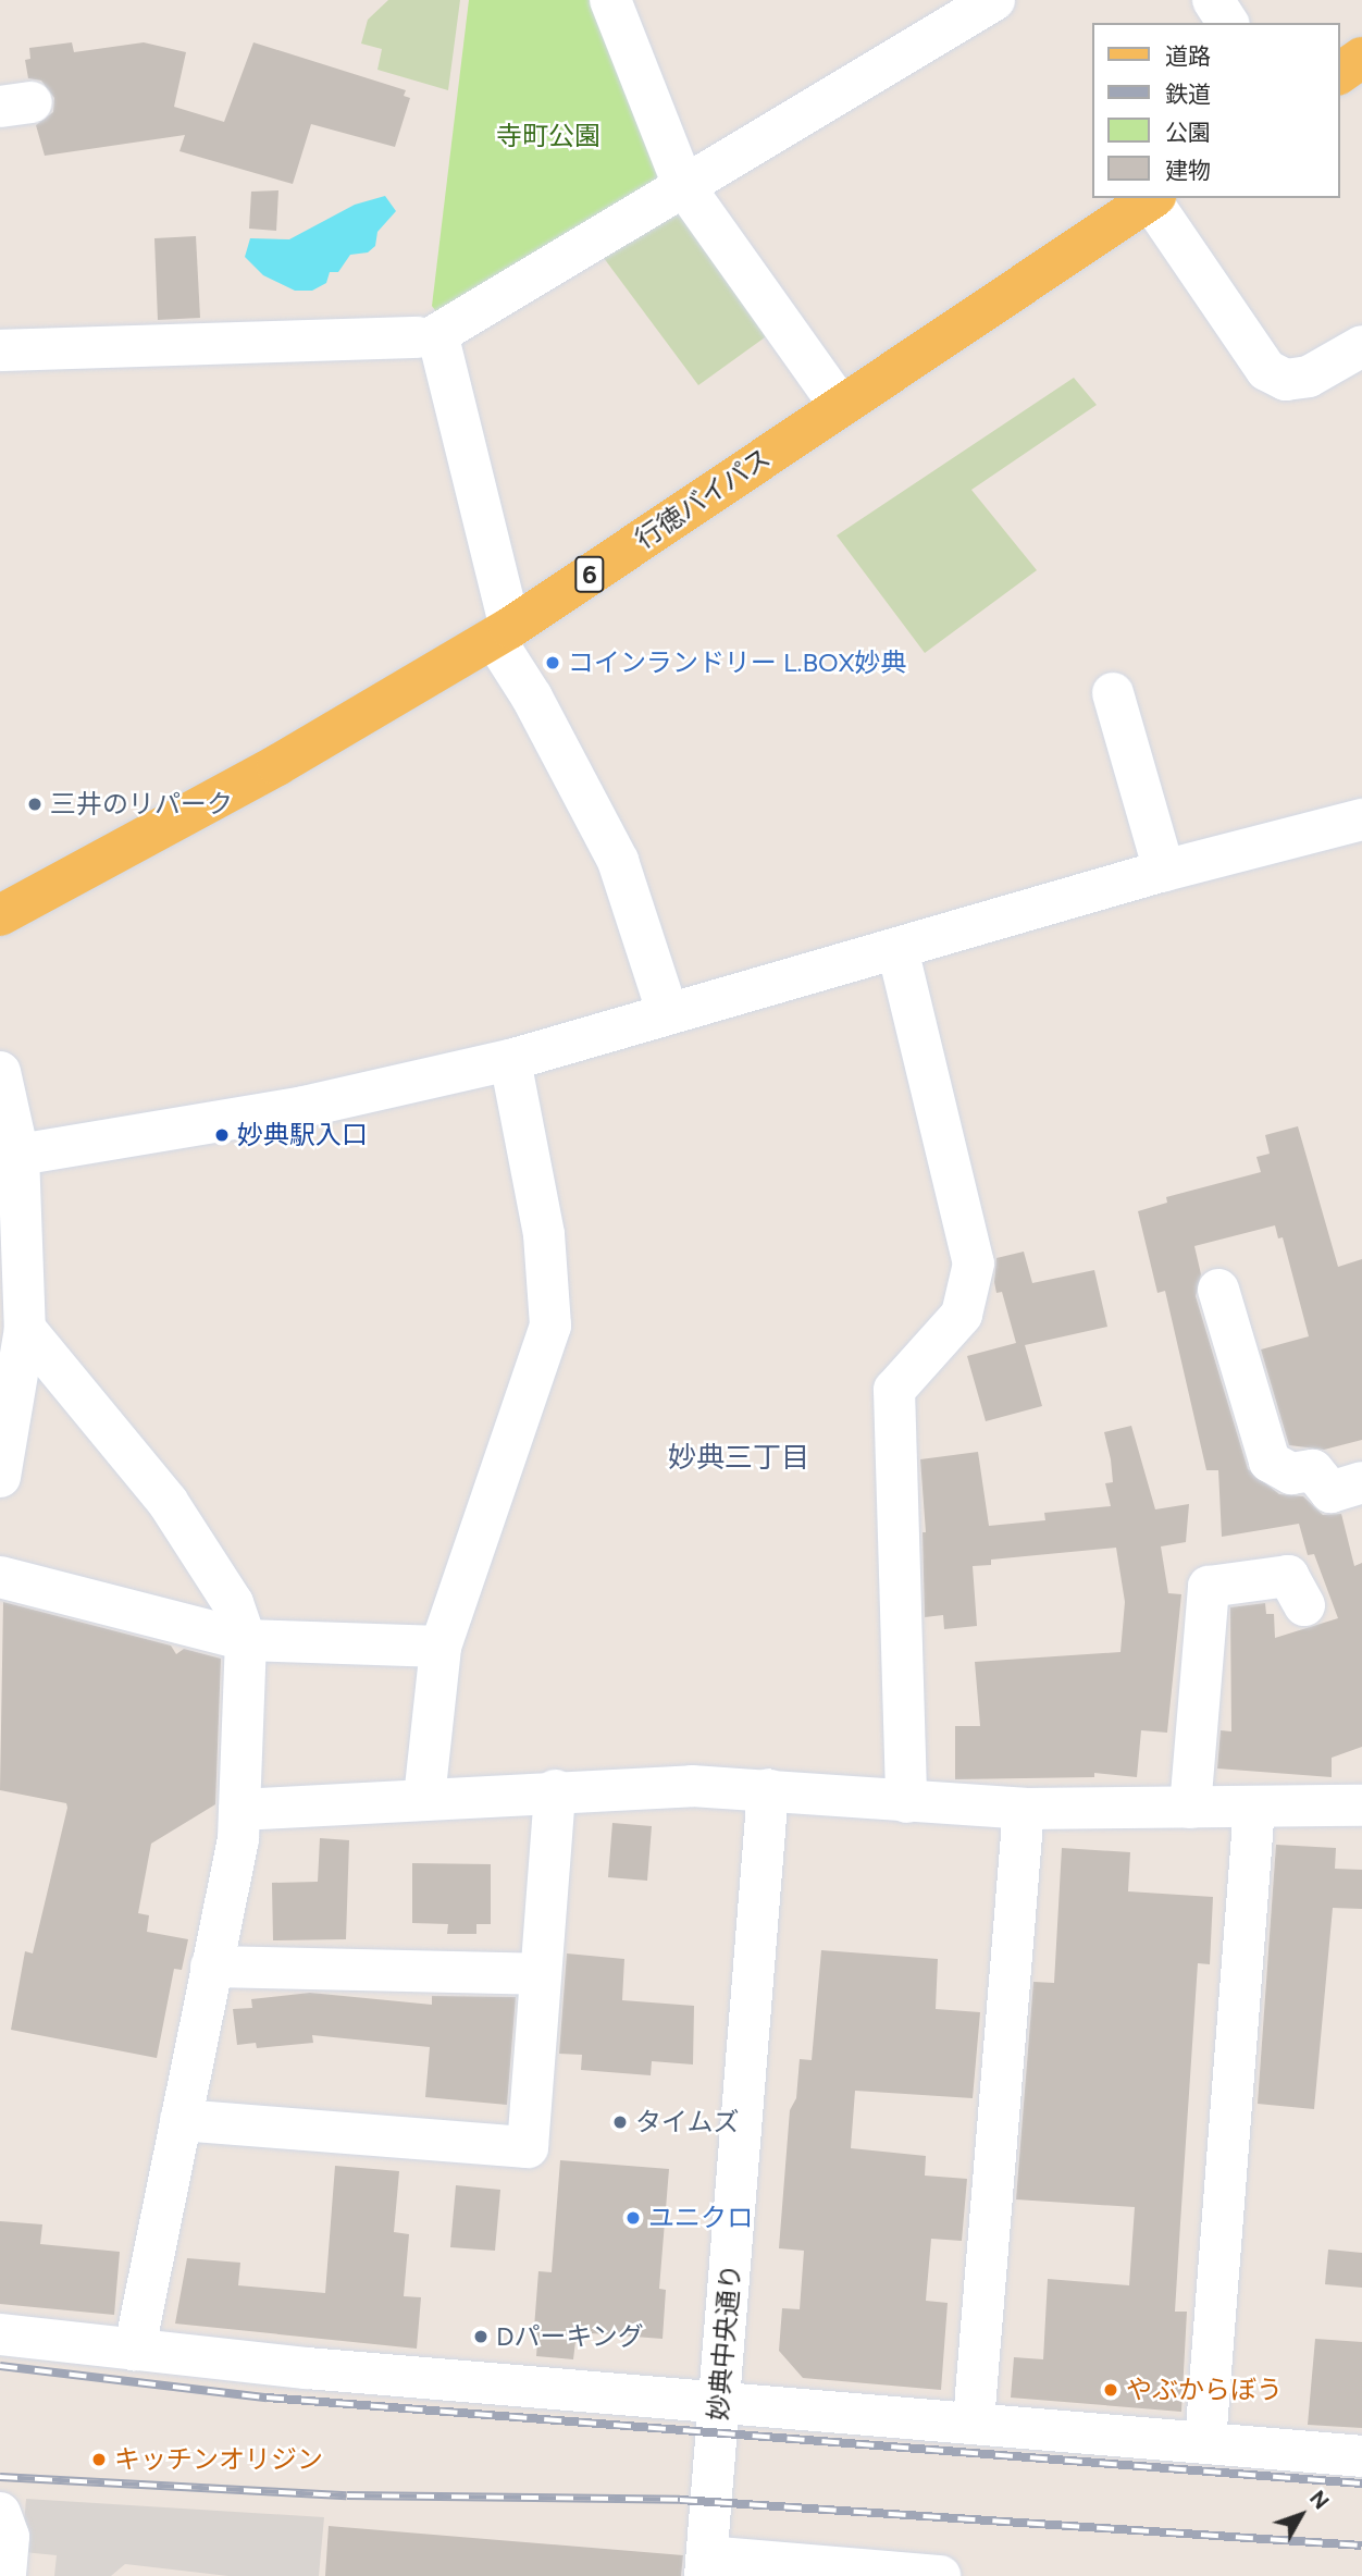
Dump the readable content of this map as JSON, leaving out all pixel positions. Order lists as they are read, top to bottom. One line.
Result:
{"streets":{"main road":["行徳バイパス","6"],"street":["妙典中央通り"]},"districts":["妙典三丁目"],"parks":["寺町公園"],"places":["コインランドリー L.BOX妙典","三井のリパーク","妙典駅入口","タイムズ","ユニクロ","Dパーキング","やぶからぼう","キッチンオリジン"],"legend":["道路","鉄道","公園","建物"],"north":"top right"}
